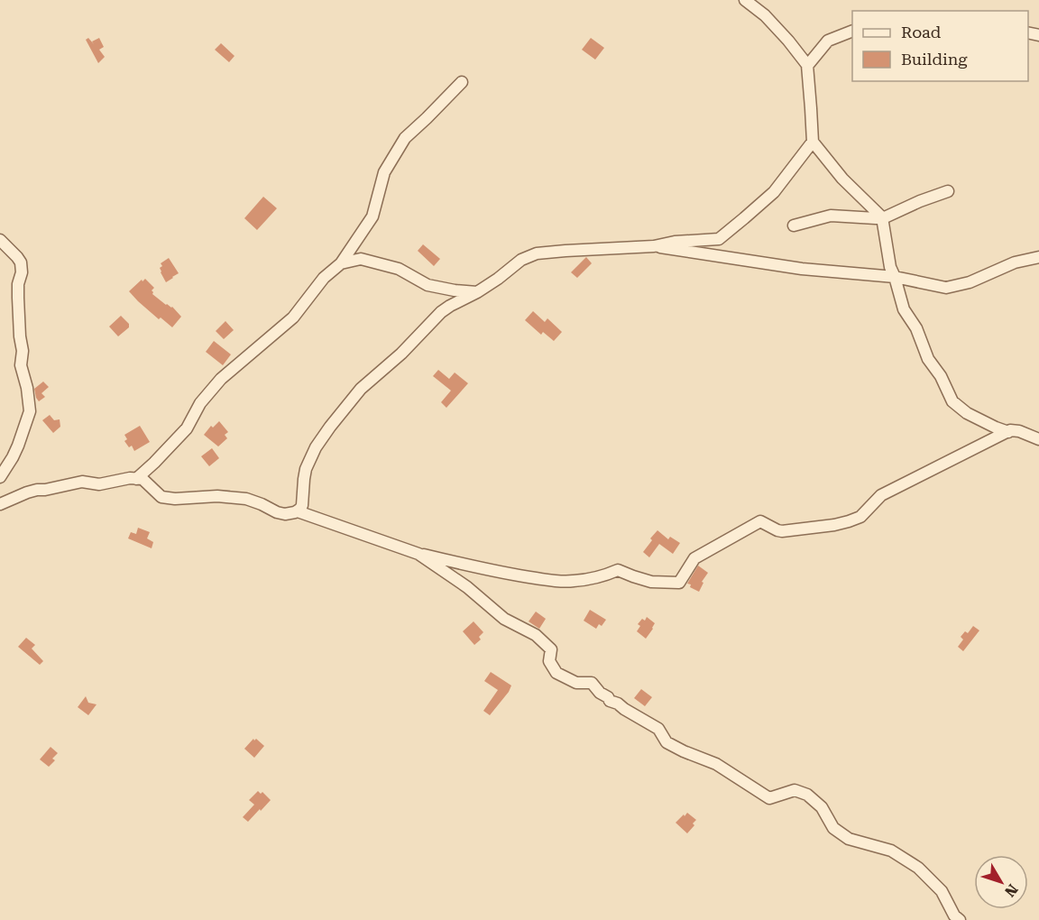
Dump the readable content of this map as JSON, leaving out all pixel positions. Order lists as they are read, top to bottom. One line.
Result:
{"legend":["Road","Building"],"north":"bottom right"}
